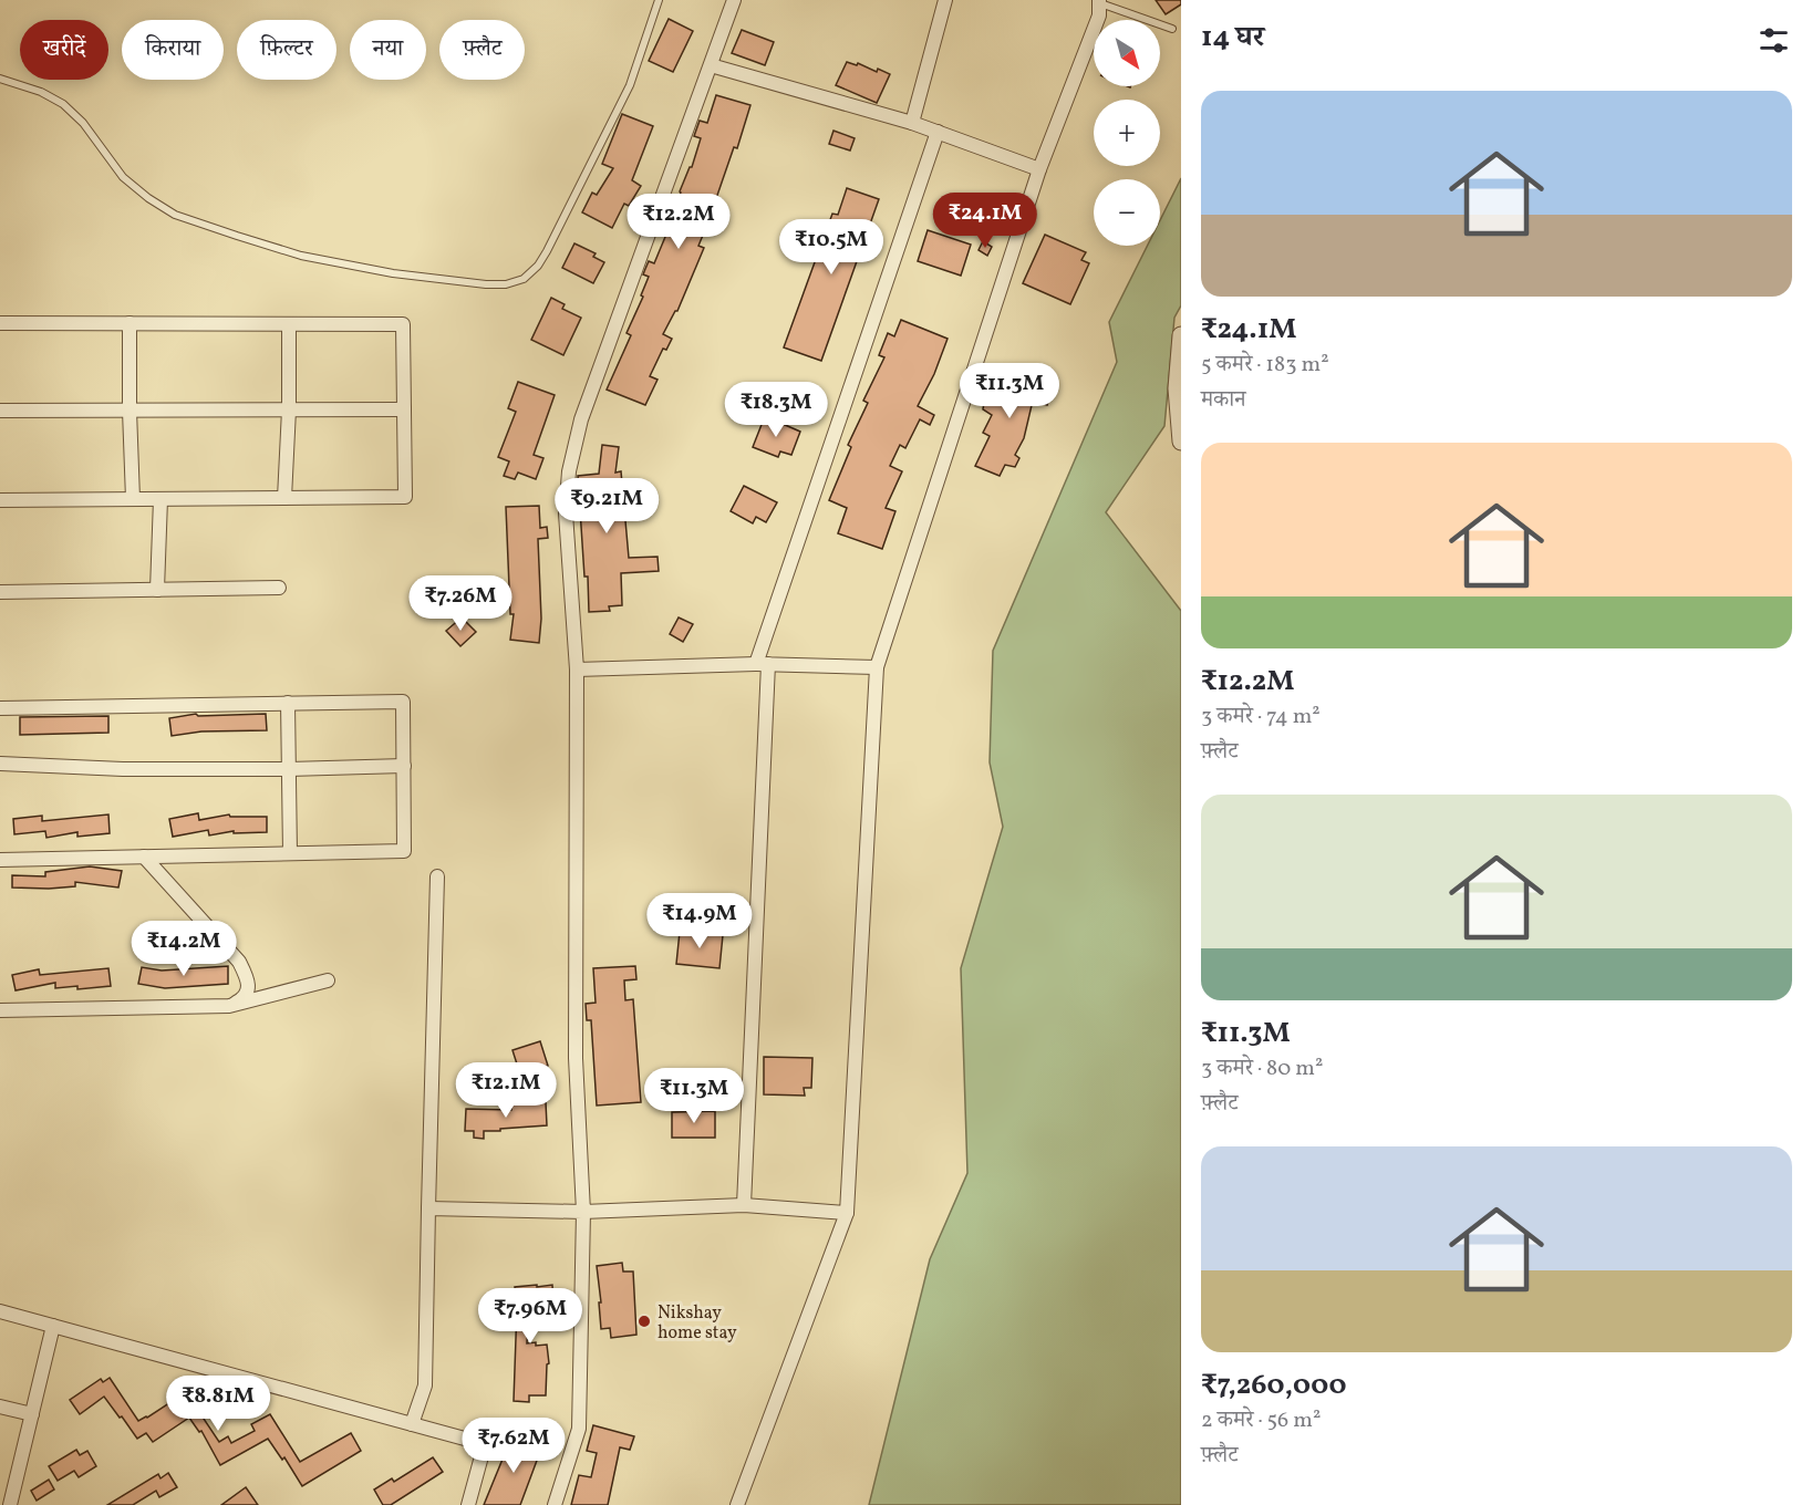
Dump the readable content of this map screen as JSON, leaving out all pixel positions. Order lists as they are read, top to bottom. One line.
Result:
{"places":["Nikshay home stay"],"north":"bottom right","page":{"heading":"14 घर","map_buttons":["+","−"],"chip":["खरीदें","किराया","फ़िल्टर","नया","फ़्लैट"],"list":[{"name":"₹24.1M","note":"5 कमरे · 183 m² · मकान"},{"name":"₹12.2M","note":"3 कमरे · 74 m² · फ़्लैट"},{"name":"₹11.3M","note":"3 कमरे · 80 m² · फ़्लैट"},{"name":"₹7,260,000","note":"2 कमरे · 56 m² · फ़्लैट"}],"price":["₹24.1M","₹12.2M","₹10.5M","₹11.3M","₹18.3M","₹9.21M","₹7.26M","₹14.9M","₹14.2M","₹12.1M","₹11.3M","₹7.96M","₹8.81M","₹7.62M"]}}
